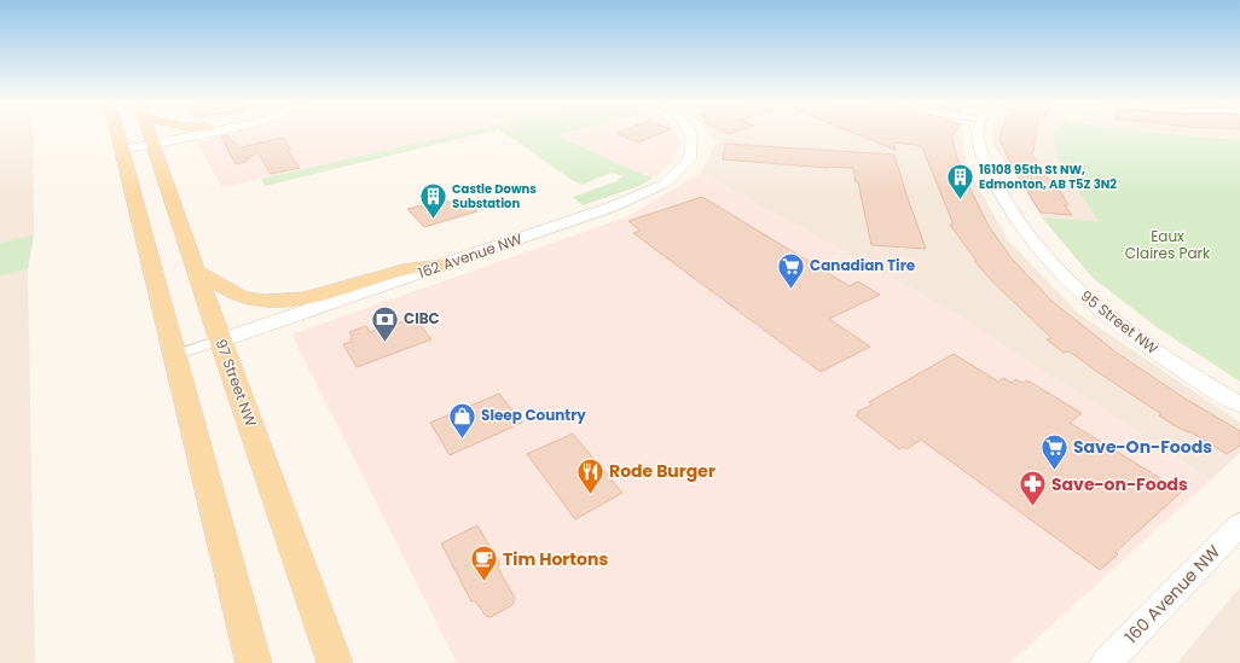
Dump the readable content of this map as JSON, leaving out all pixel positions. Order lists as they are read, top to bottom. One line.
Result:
{"streets":{"main road":["97 Street NW"],"street":["162 Avenue NW","95 Street NW","160 Avenue NW"]},"crossings":[["162 Avenue NW","97 Street NW"]],"parks":["Eaux Claires Park"],"places":{"building":["16108 95th St NW, Edmonton, AB T5Z 3N2","Castle Downs Substation"],"supermarket":["Canadian Tire","Save-On-Foods"],"bank":["CIBC"],"shop":["Sleep Country"],"restaurant":["Rode Burger"],"pharmacy":["Save-on-Foods"],"cafe":["Tim Hortons"]}}
